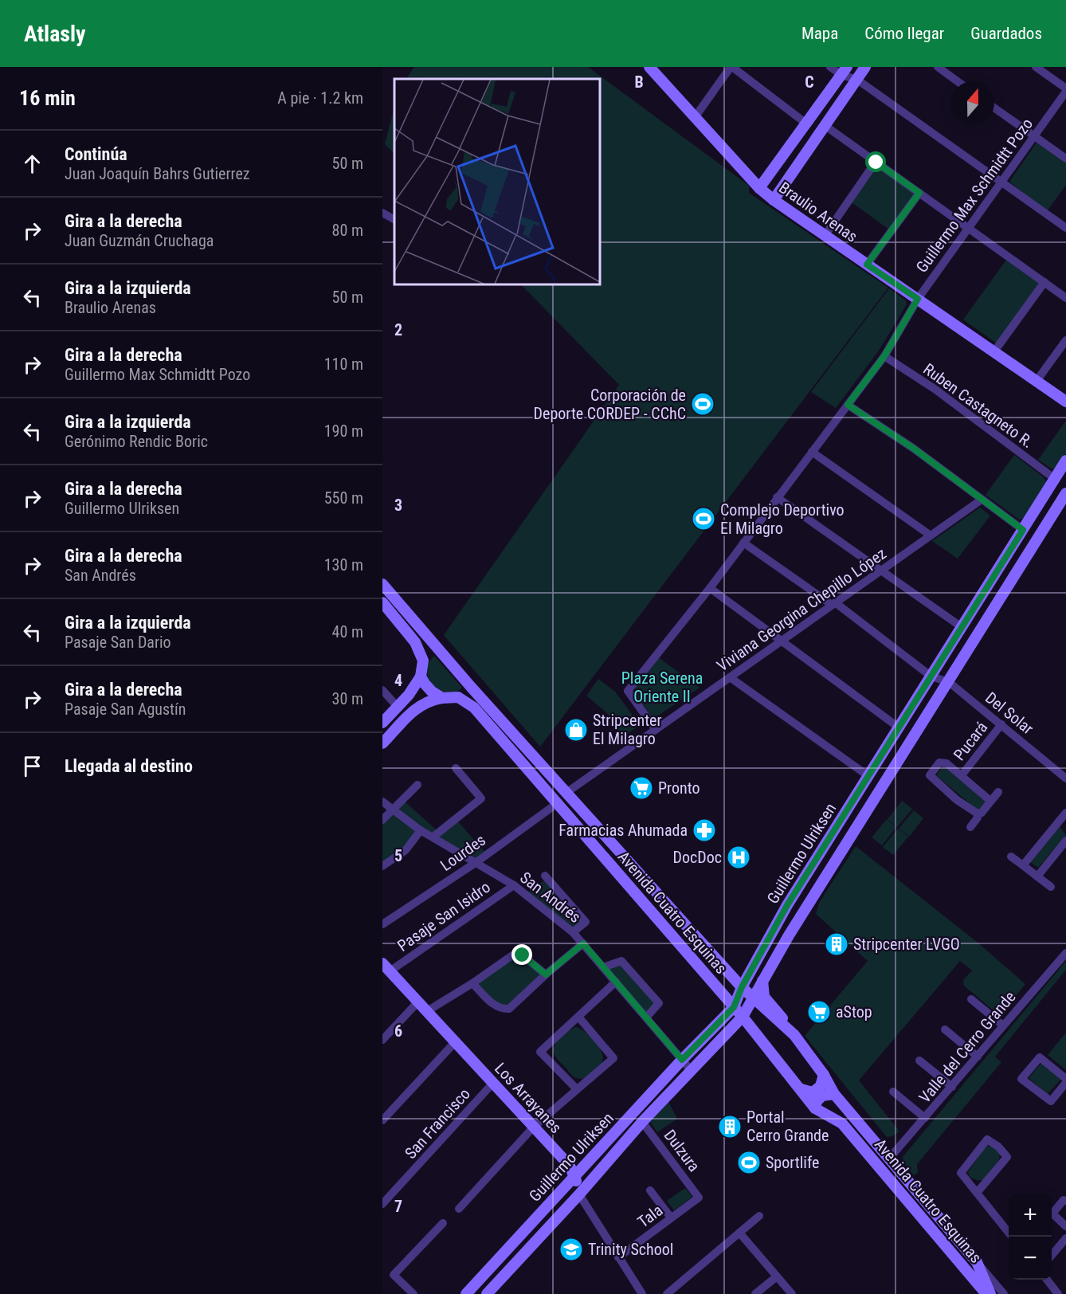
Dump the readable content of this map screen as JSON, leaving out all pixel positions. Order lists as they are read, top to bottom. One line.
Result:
{"streets":{"main road":["Braulio Arenas","Guillermo Ulriksen","Avenida Cuatro Esquinas","Los Arrayanes"],"street":["Guillermo Max Schmidtt Pozo","Ruben Castagneto R.","Viviana Georgina Chepillo López","Del Solar","Pucará","Lourdes","San Andrés","Pasaje San Isidro","Valle del Cerro Grande","San Francisco","Dulzura","Tala"]},"crossings":[["Guillermo Max Schmidtt Pozo","Braulio Arenas"],["Guillermo Max Schmidtt Pozo","Ruben Castagneto R."],["Guillermo Max Schmidtt Pozo","Viviana Georgina Chepillo López"],["Guillermo Max Schmidtt Pozo","Del Solar"],["Ruben Castagneto R.","Guillermo Ulriksen"],["Viviana Georgina Chepillo López","Del Solar"],["Viviana Georgina Chepillo López","Avenida Cuatro Esquinas"],["Del Solar","Pucará"],["Del Solar","Guillermo Ulriksen"],["Lourdes","San Andrés"],["Lourdes","Avenida Cuatro Esquinas"],["Guillermo Ulriksen","San Andrés"],["Guillermo Ulriksen","Avenida Cuatro Esquinas"],["Guillermo Ulriksen","Los Arrayanes"],["Guillermo Ulriksen","Dulzura"],["San Andrés","Pasaje San Isidro"],["Avenida Cuatro Esquinas","Valle del Cerro Grande"],["Pasaje San Isidro","Los Arrayanes"],["Los Arrayanes","San Francisco"],["Los Arrayanes","Tala"],["Dulzura","Tala"]],"parks":["Plaza Serena Oriente II"],"places":{"sports":["Corporación de Deporte CORDEP - CChC","Complejo Deportivo El Milagro","Sportlife"],"shop":["Stripcenter El Milagro"],"supermarket":["Pronto","aStop"],"pharmacy":["Farmacias Ahumada"],"hospital":["DocDoc"],"building":["Stripcenter LVGO","Portal Cerro Grande"],"school or university":["Trinity School"]},"north":"top","page":{"header":"Atlasly","nav":["Mapa","Cómo llegar","Guardados"],"heading":["16 min","A pie · 1.2 km"],"list":[["Continúa","Juan Joaquín Bahrs Gutierrez","50 m"],["Gira a la derecha","Juan Guzmán Cruchaga","80 m"],["Gira a la izquierda","Braulio Arenas","50 m"],["Gira a la derecha","Guillermo Max Schmidtt Pozo","110 m"],["Gira a la izquierda","Gerónimo Rendic Boric","190 m"],["Gira a la derecha","Guillermo Ulriksen","550 m"],["Gira a la derecha","San Andrés","130 m"],["Gira a la izquierda","Pasaje San Dario","40 m"],["Gira a la derecha","Pasaje San Agustín","30 m"],"Llegada al destino"],"map_buttons":["+","−"]},"grid":{"columns":["B","C"],"rows":["2","3","4","5","6","7"]}}
